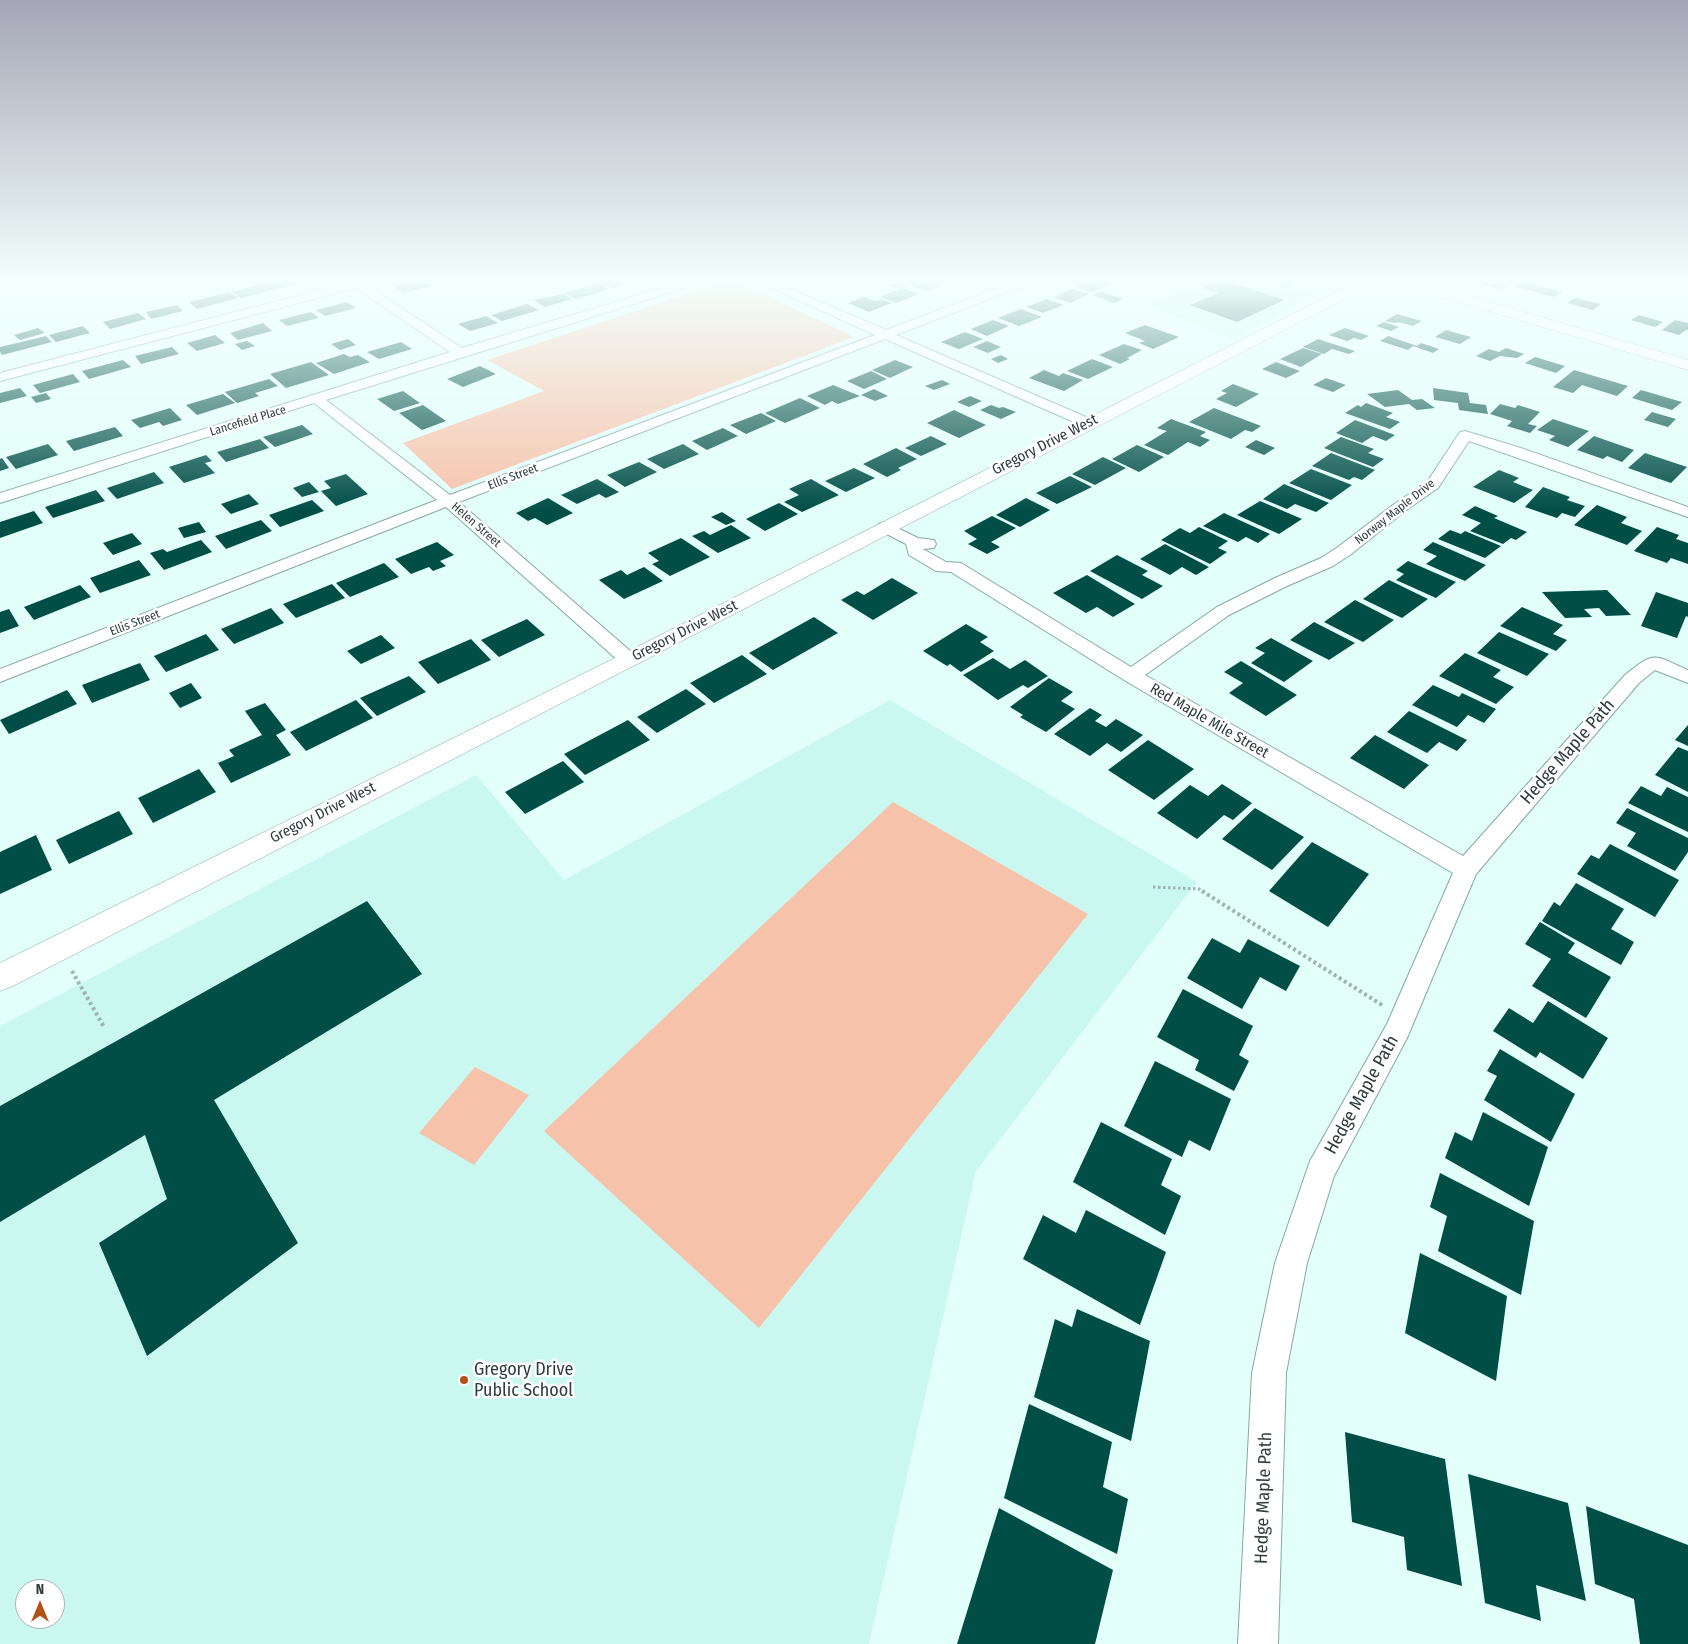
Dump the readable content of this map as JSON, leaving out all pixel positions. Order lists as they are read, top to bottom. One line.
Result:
{"streets":{"street":["Lancefield Place","Gregory Drive West","Ellis Street","Norway Maple Drive","Helen Street","Red Maple Mile Street","Hedge Maple Path"]},"crossings":[["Lancefield Place","Helen Street"],["Gregory Drive West","Helen Street"],["Gregory Drive West","Red Maple Mile Street"],["Ellis Street","Helen Street"],["Norway Maple Drive","Red Maple Mile Street"],["Red Maple Mile Street","Hedge Maple Path"]],"places":["Gregory Drive Public School"],"north":"top"}
